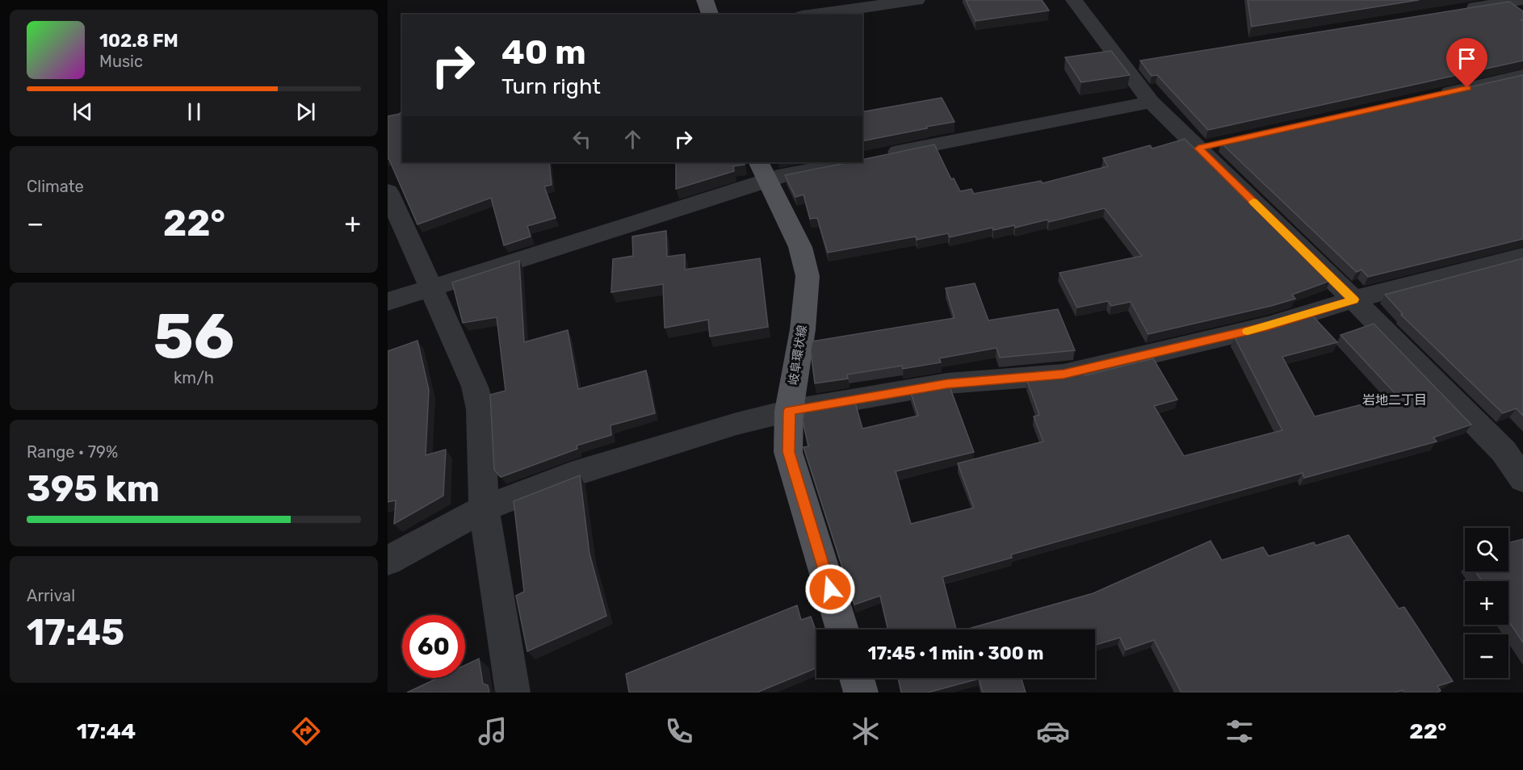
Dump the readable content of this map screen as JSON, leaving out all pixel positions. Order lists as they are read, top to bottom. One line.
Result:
{"streets":{"main road":["岐阜環状線"]},"districts":["岩地二丁目"],"page":{"turn":["40 m","Turn right"],"song":["102.8 FM","Music"],"tile":["Climate",["56","km/h"],["Range · 79%","395 km"],["Arrival","17:45"]],"heat":["−","22°","+"],"map_buttons":["+","−"],"limit":"60","trip":"17:45 · 1 min · 300 m","tabs":["17:44","22°"]}}
